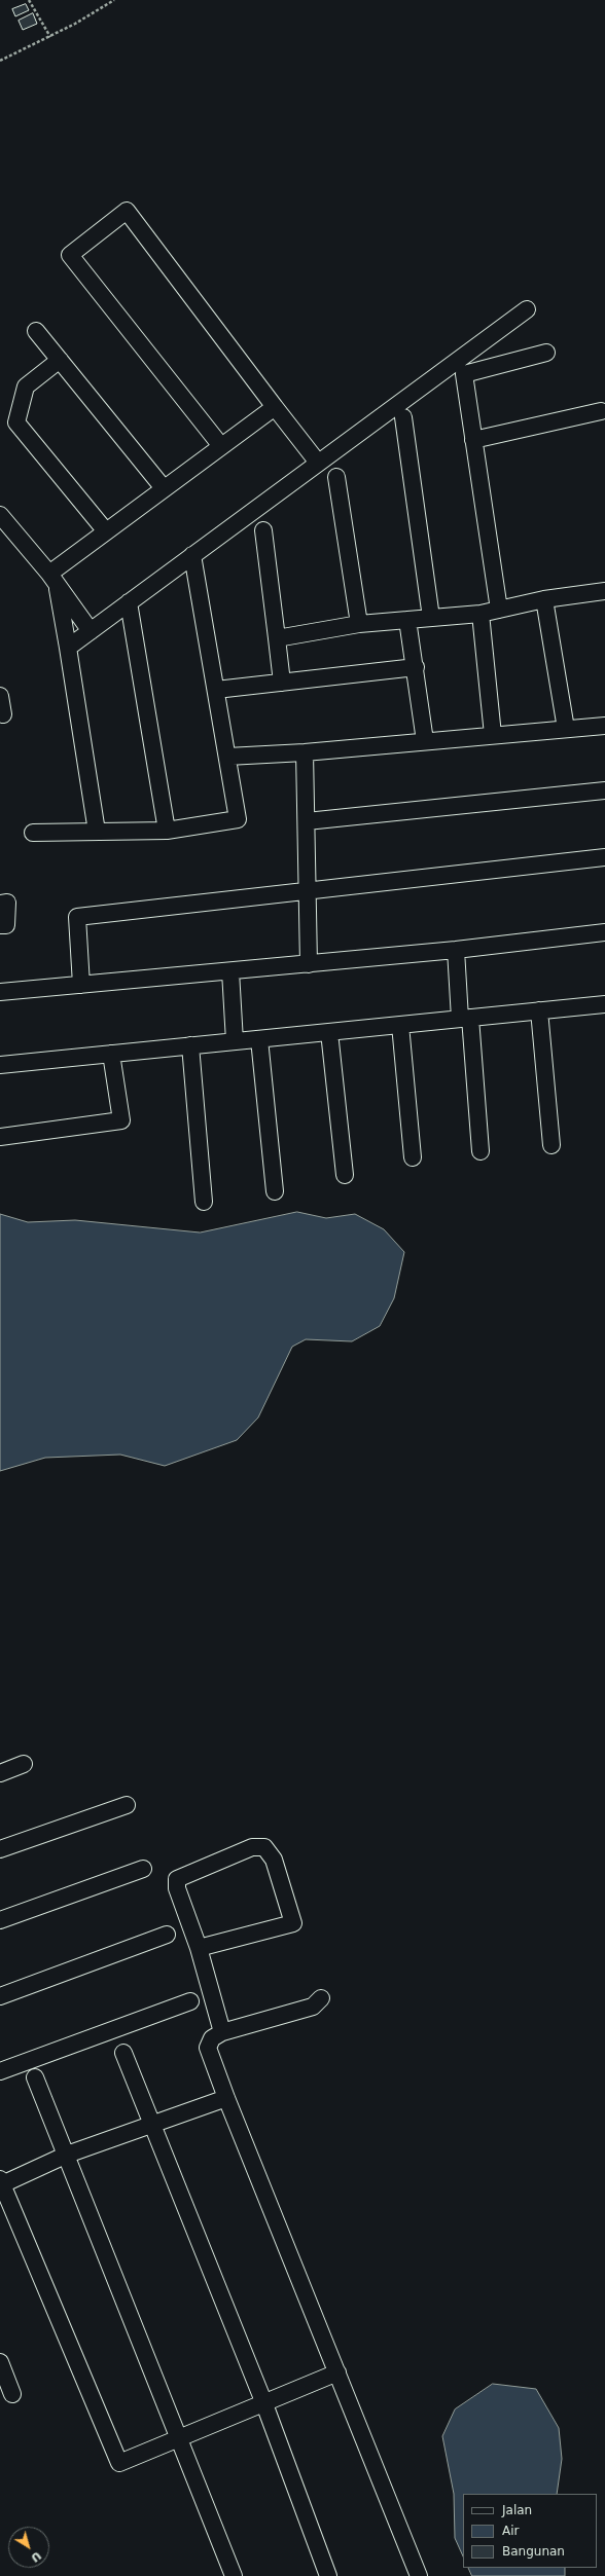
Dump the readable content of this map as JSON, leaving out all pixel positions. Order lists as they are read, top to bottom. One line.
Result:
{"legend":["Jalan","Air","Bangunan"],"north":"bottom right"}
